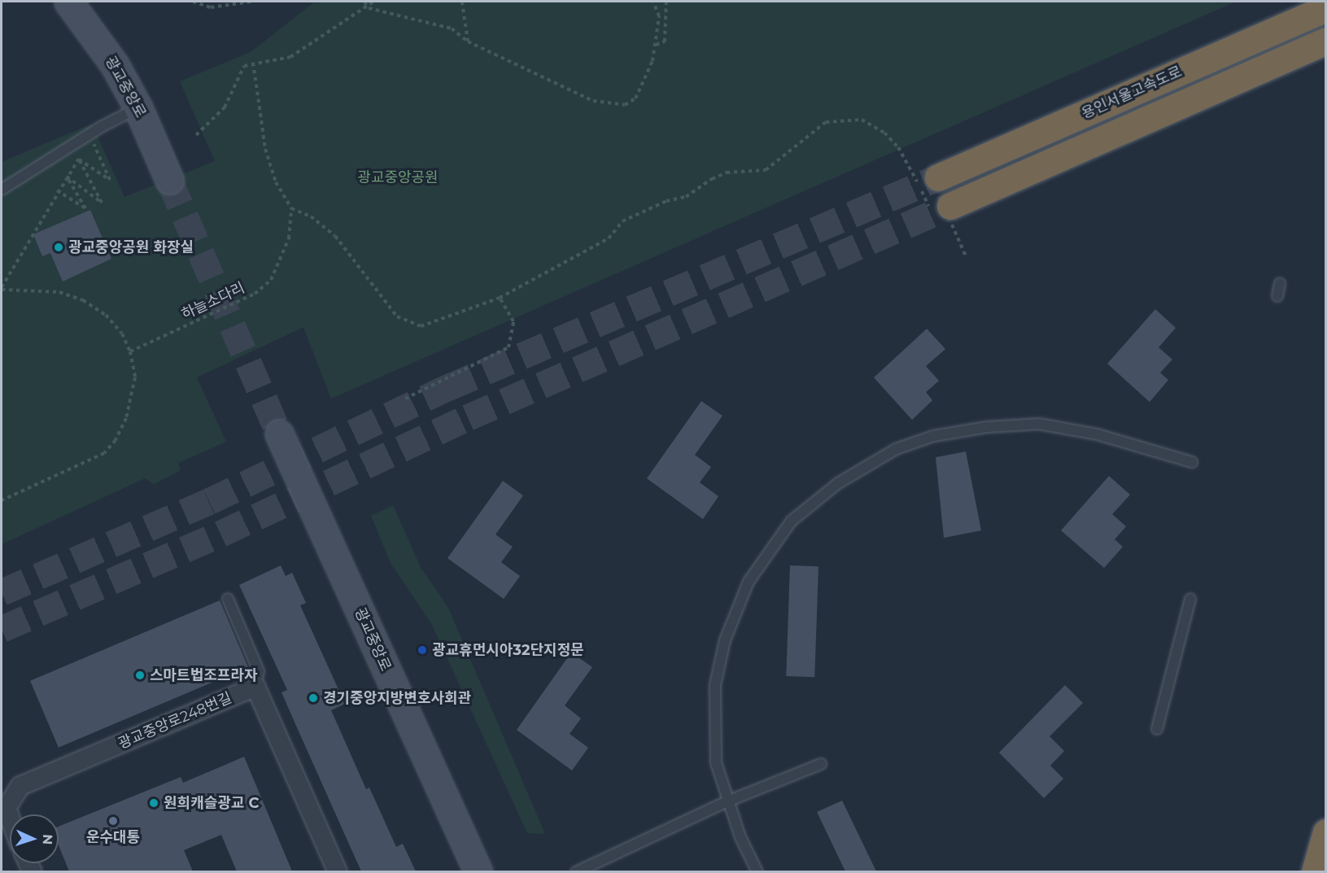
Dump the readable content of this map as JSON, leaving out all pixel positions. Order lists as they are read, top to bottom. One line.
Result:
{"streets":{"highway":["용인서울고속도로"],"main road":["광교중앙로"],"street":["광교중앙로248번길"],"path":["하늘소다리"]},"parks":["광교중앙공원"],"places":["광교중앙공원 화장실","광교휴먼시아32단지정문","스마트법조프라자","경기중앙지방변호사회관","원희캐슬광교 C","운수대통"],"north":"right"}
